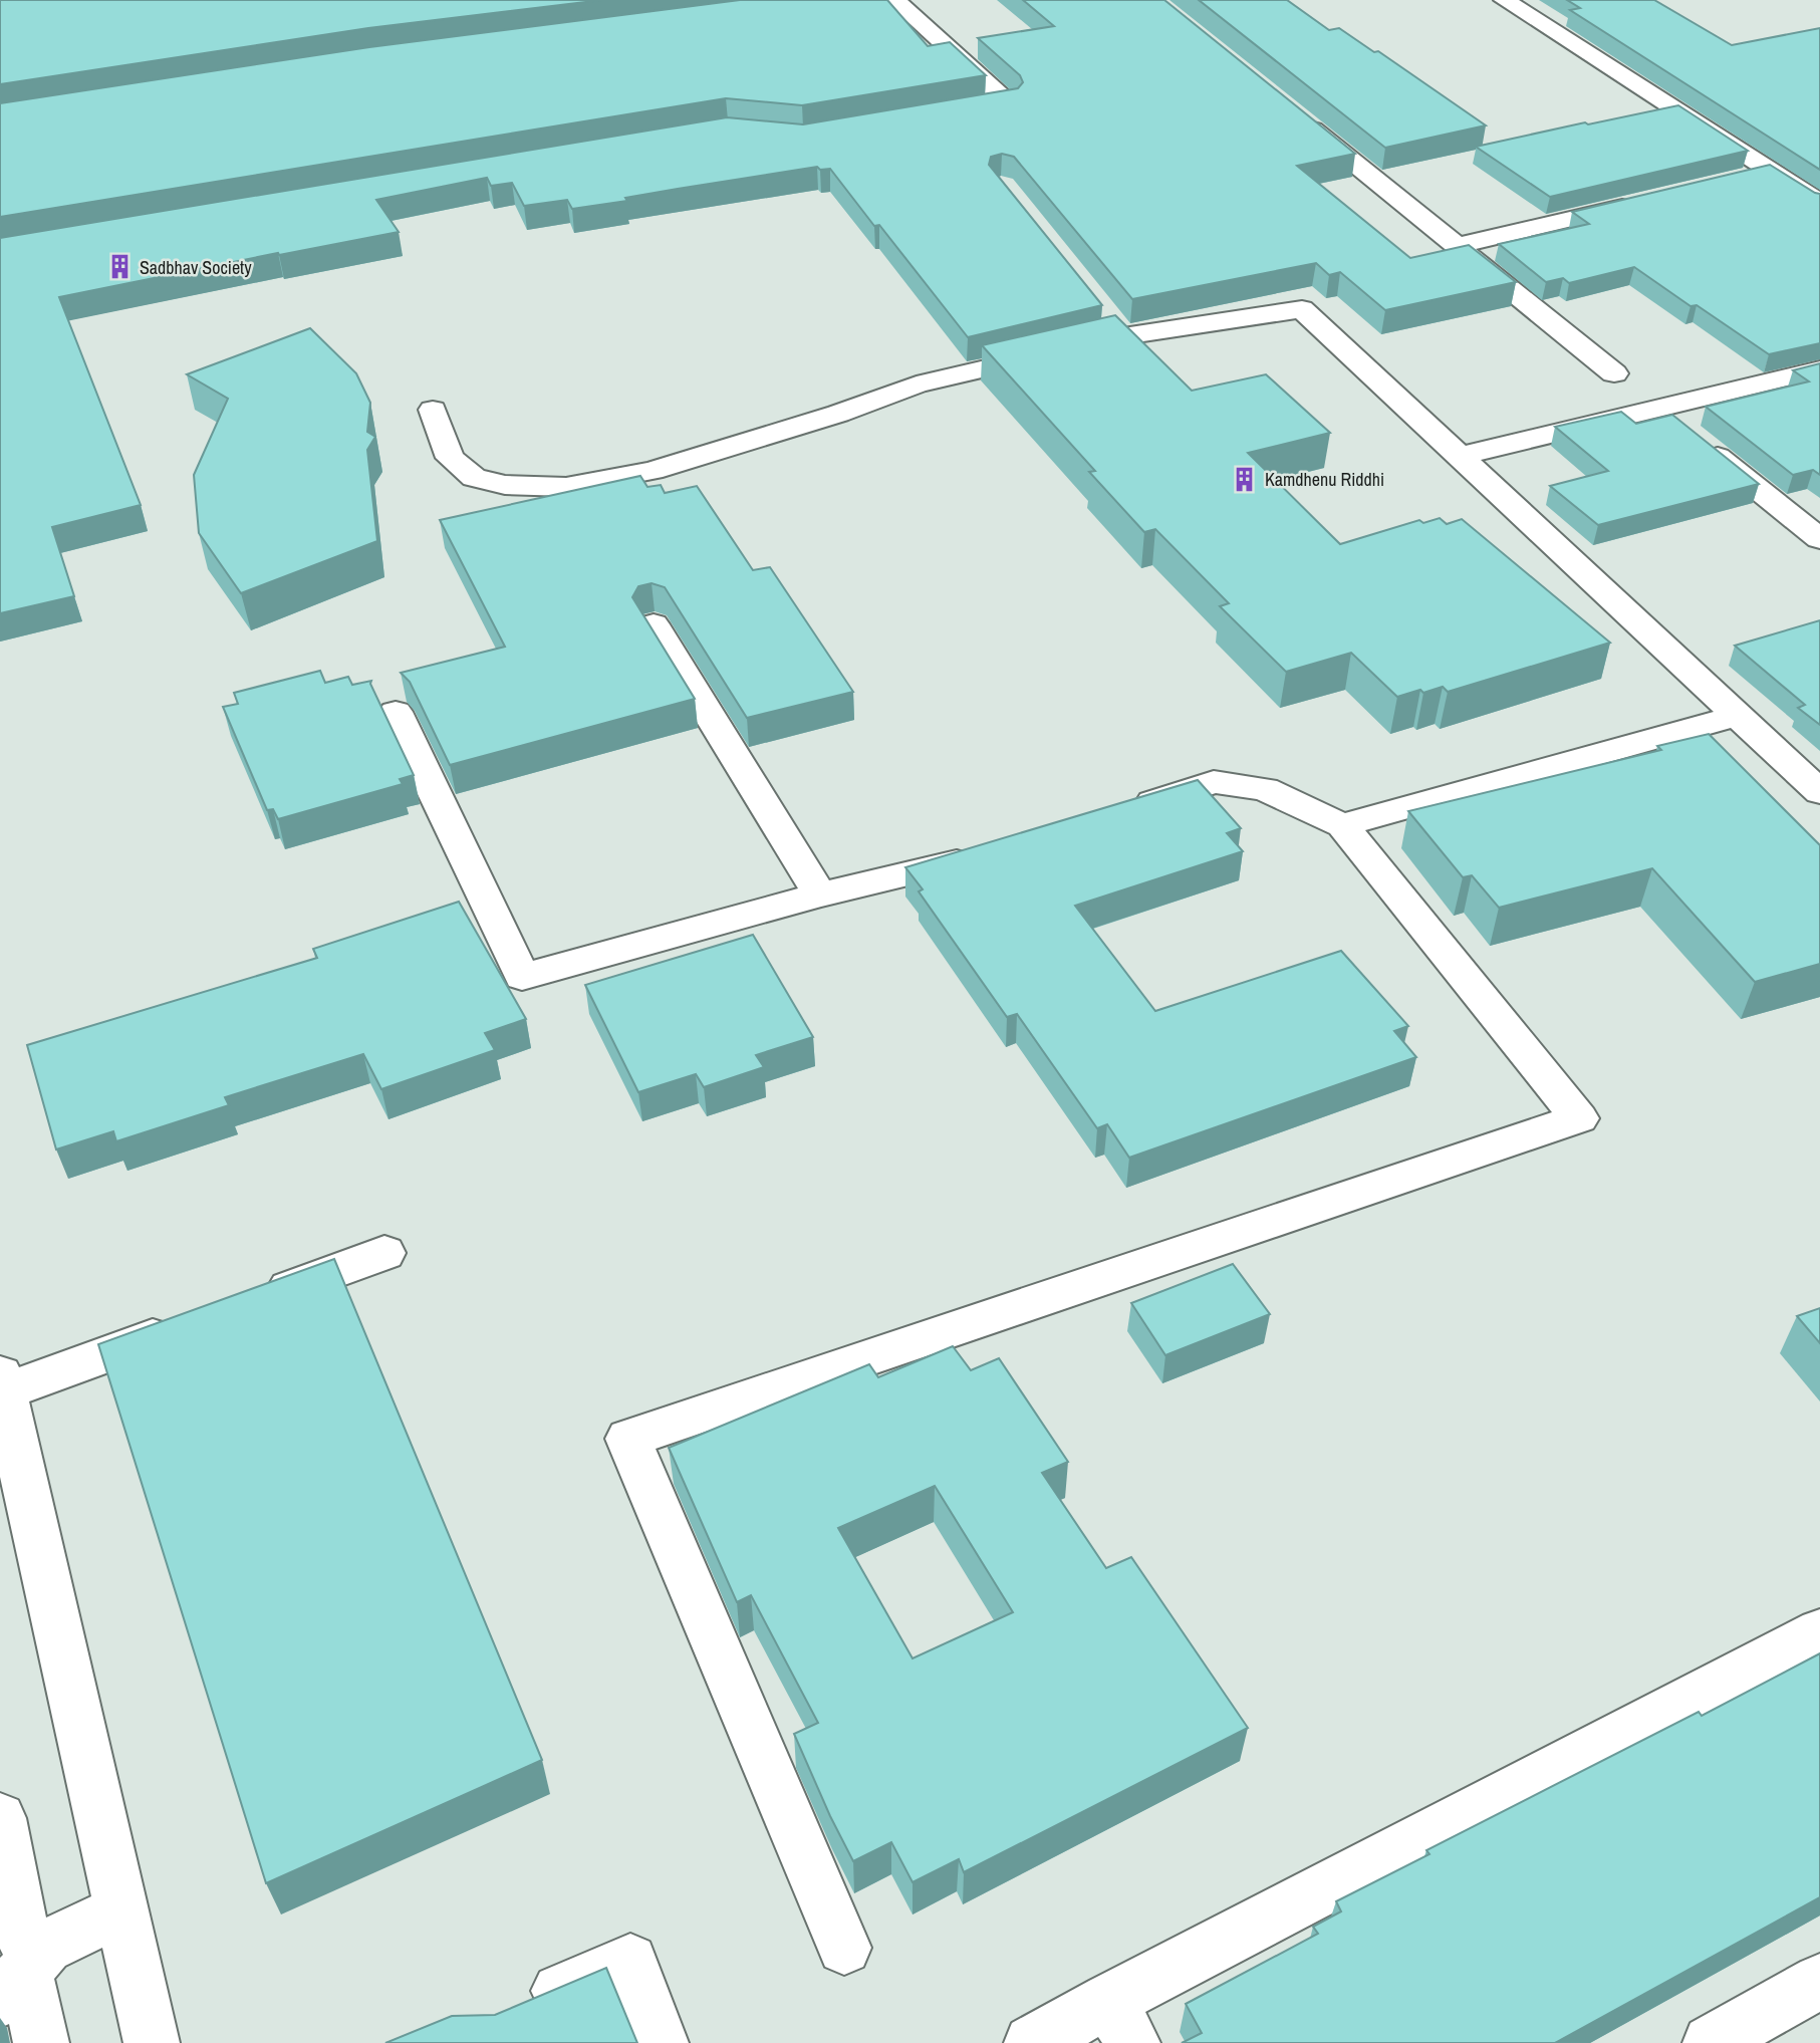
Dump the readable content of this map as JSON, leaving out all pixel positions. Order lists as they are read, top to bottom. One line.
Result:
{"places":{"building":["Sadbhav Society","Kamdhenu Riddhi"]}}
